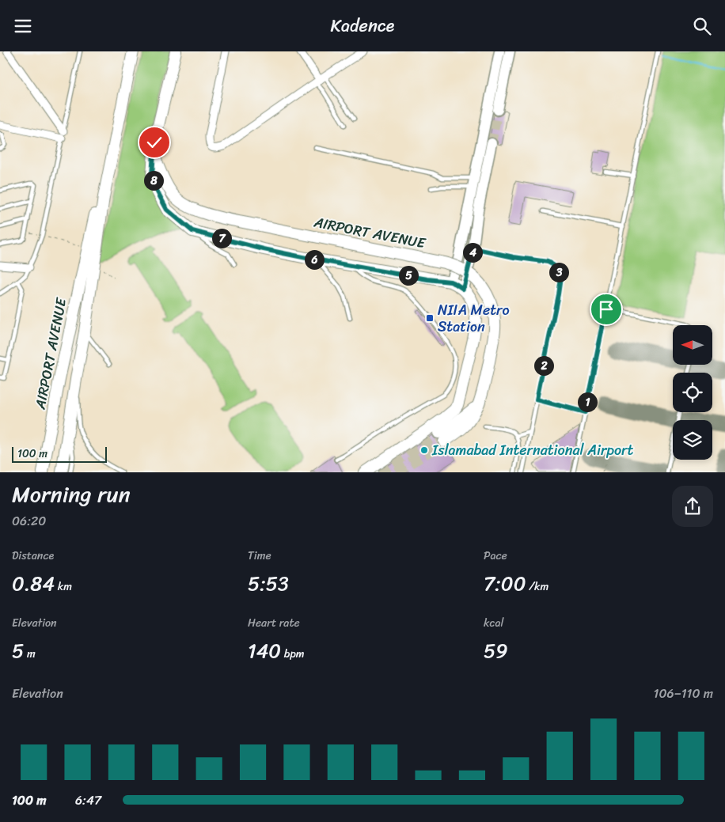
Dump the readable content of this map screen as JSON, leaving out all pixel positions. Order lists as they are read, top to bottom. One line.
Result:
{"streets":{"main road":["AIRPORT AVENUE"]},"places":{"transit":["NIIA Metro Station"],"other":["Islamabad International Airport"]},"scale_bar":"100 m","north":"left","page":{"header":"Kadence","pins":["8","7","4","6","3","5","2","1"],"scale":"100 m","heading":["Morning run","06:20"],"stats":[["Distance","0.84 km"],["Time","5:53"],["Pace","7:00 /km"],["Elevation","5 m"],["Heart rate","140 bpm"],["kcal","59"]],"chart":["Elevation","106–110 m"],"list":[{"name":"100 m","note":"6:47"}]}}
